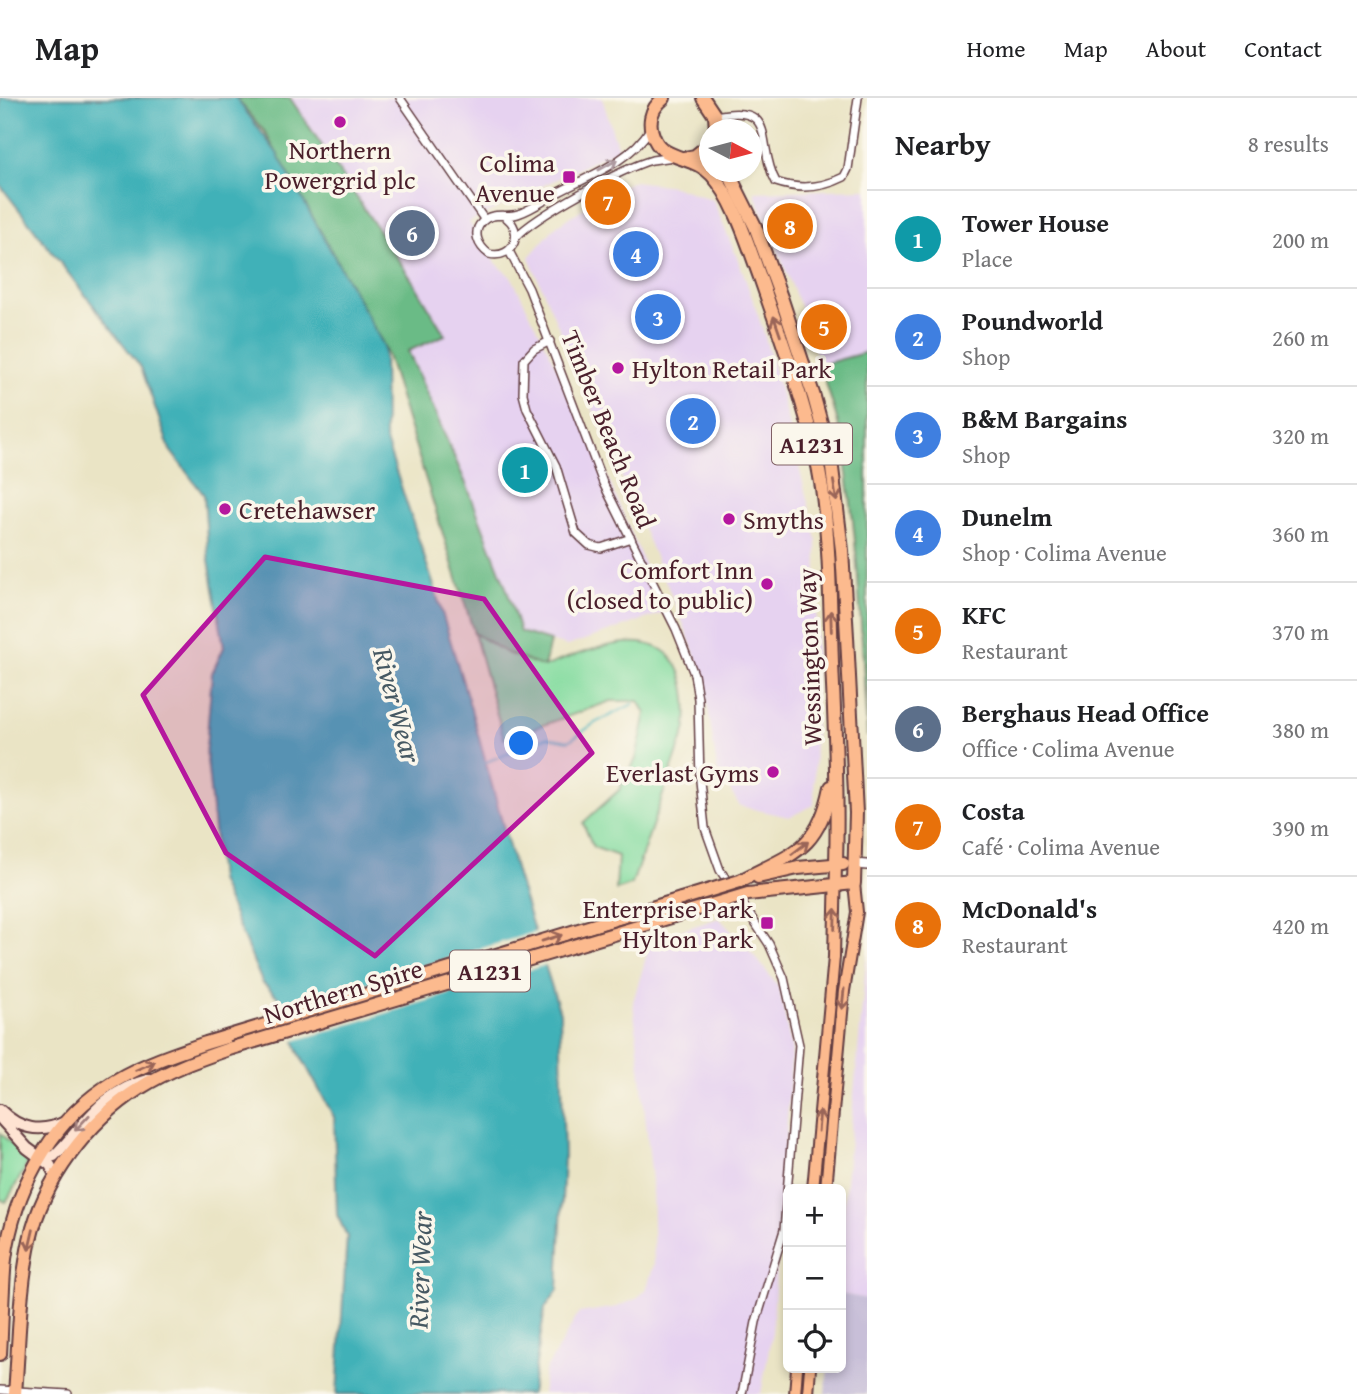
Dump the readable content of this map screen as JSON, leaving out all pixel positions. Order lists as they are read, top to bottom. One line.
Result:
{"streets":{"highway":["A1231","Wessington Way","Northern Spire"],"street":["Timber Beach Road"]},"crossings":[["A1231","Wessington Way"],["A1231","Northern Spire"],["Wessington Way","Northern Spire"]],"water":["River Wear"],"places":{"other":["Northern Powergrid plc","Hylton Retail Park","Cretehawser","Smyths","Comfort Inn (closed to public)","Everlast Gyms"],"transit":["Colima Avenue","Enterprise Park Hylton Park"]},"north":"right","page":{"header":"Map","nav":["Home","Map","About","Contact"],"heading":["Nearby","8 results"],"pins":["7","8","6","4","3","5","2","1"],"list":[{"mark":"1","name":"Tower House","note":"Place","value":"200 m"},{"mark":"2","name":"Poundworld","note":"Shop","value":"260 m"},{"mark":"3","name":"B&M Bargains","note":"Shop","value":"320 m"},{"mark":"4","name":"Dunelm","note":"Shop · Colima Avenue","value":"360 m"},{"mark":"5","name":"KFC","note":"Restaurant","value":"370 m"},{"mark":"6","name":"Berghaus Head Office","note":"Office · Colima Avenue","value":"380 m"},{"mark":"7","name":"Costa","note":"Café · Colima Avenue","value":"390 m"},{"mark":"8","name":"McDonald's","note":"Restaurant","value":"420 m"}],"map_buttons":["+","−"]}}
